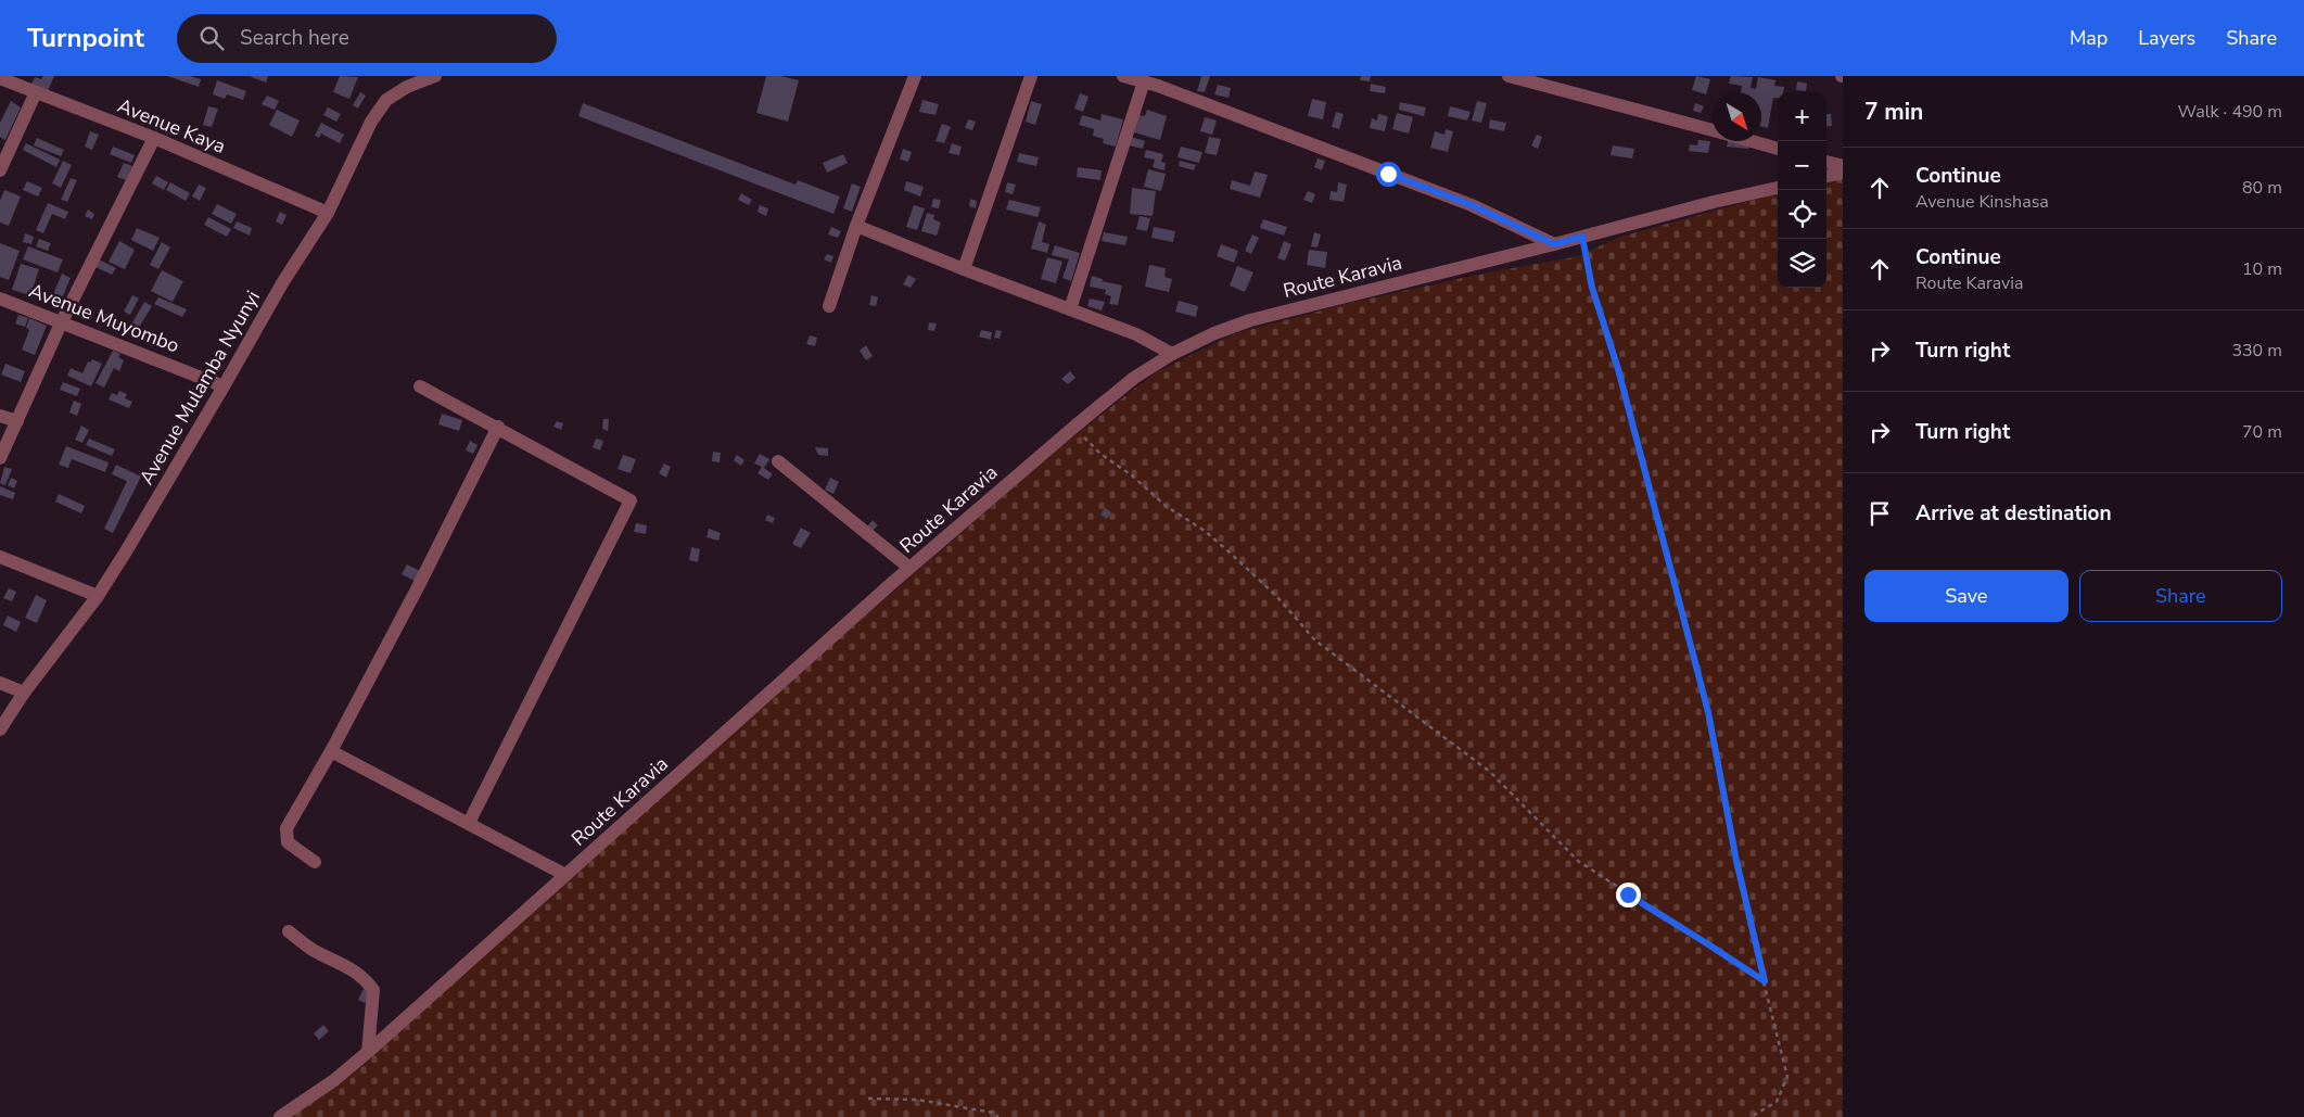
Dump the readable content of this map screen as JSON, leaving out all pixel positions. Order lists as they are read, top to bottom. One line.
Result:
{"streets":{"street":["Avenue Kaya","Route Karavia","Avenue Muyombo","Avenue Mulamba Nyunyi"]},"crossings":[["Avenue Kaya","Avenue Mulamba Nyunyi"],["Avenue Muyombo","Avenue Mulamba Nyunyi"]],"north":"bottom right","page":{"header":"Turnpoint","search":"Search here","nav":["Map","Layers","Share"],"heading":["7 min","Walk · 490 m"],"map_buttons":["+","−"],"list":[["Continue","Avenue Kinshasa","80 m"],["Continue","Route Karavia","10 m"],["Turn right","330 m"],["Turn right","70 m"],"Arrive at destination"],"buttons":["Save","Share"]}}
